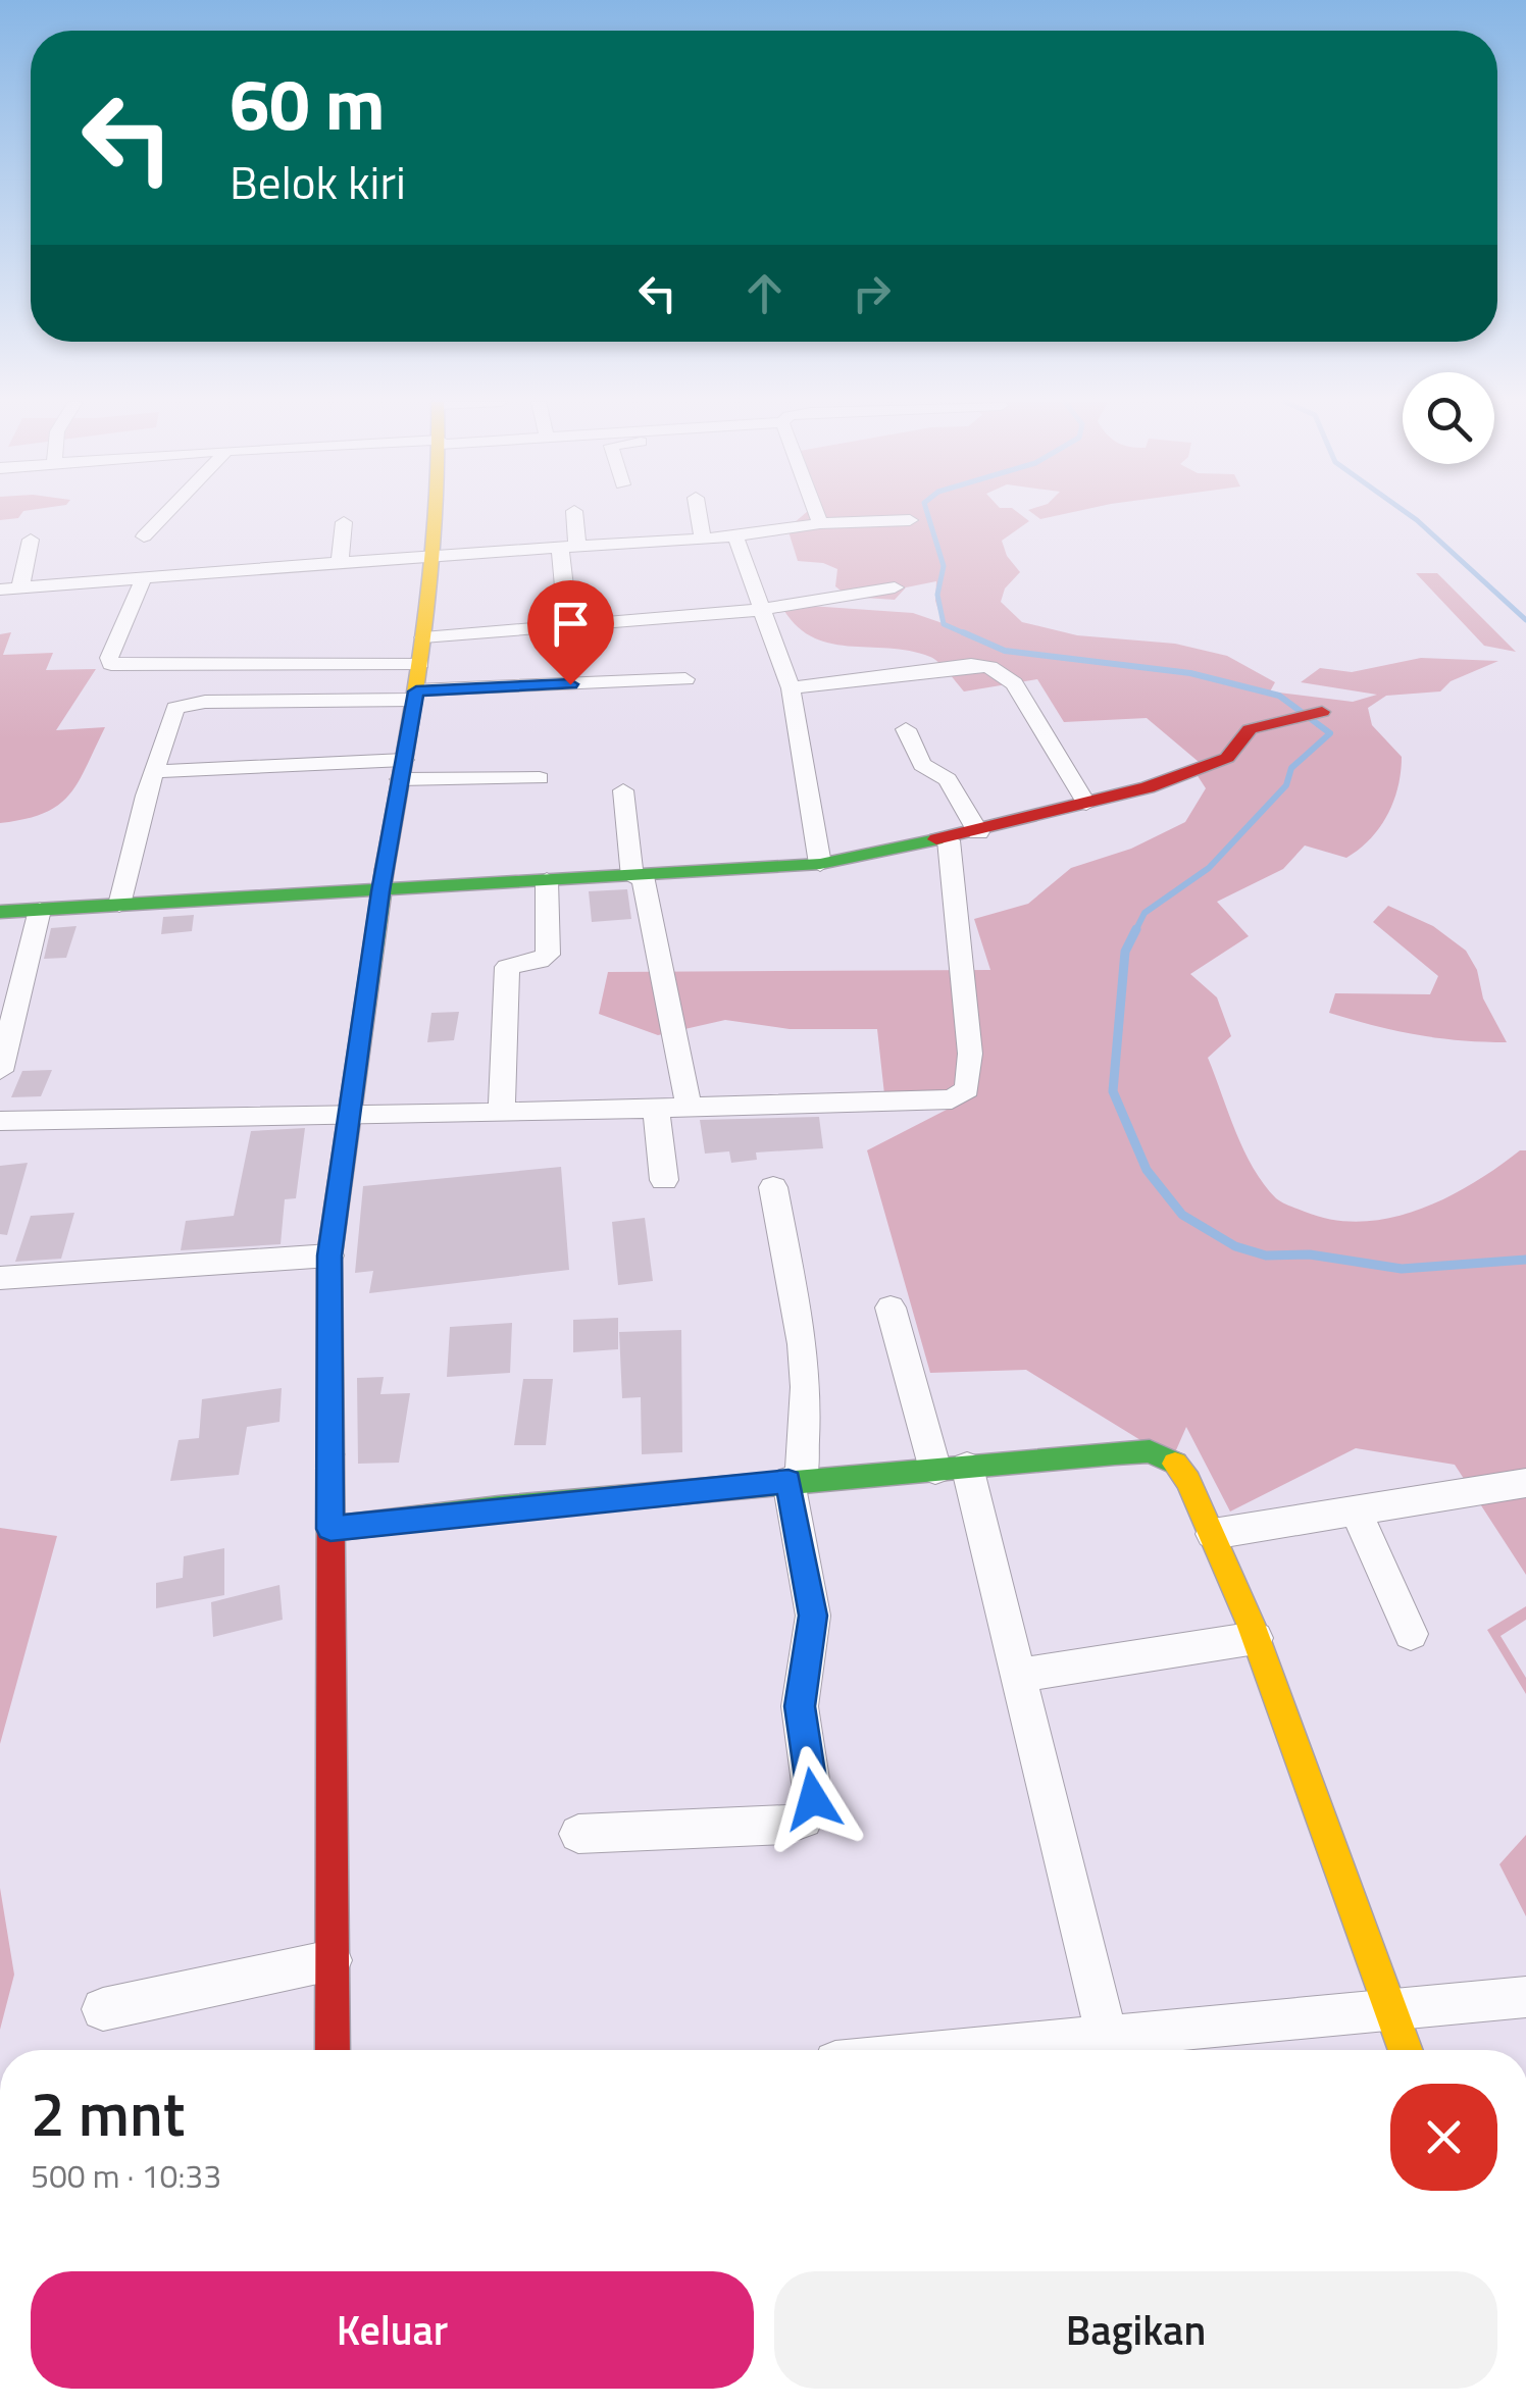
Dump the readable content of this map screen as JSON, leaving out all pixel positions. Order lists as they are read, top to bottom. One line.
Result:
{"page":{"turn":["60 m","Belok kiri"],"heading":["2 mnt","500 m · 10:33"],"buttons":["Keluar","Bagikan"]}}
